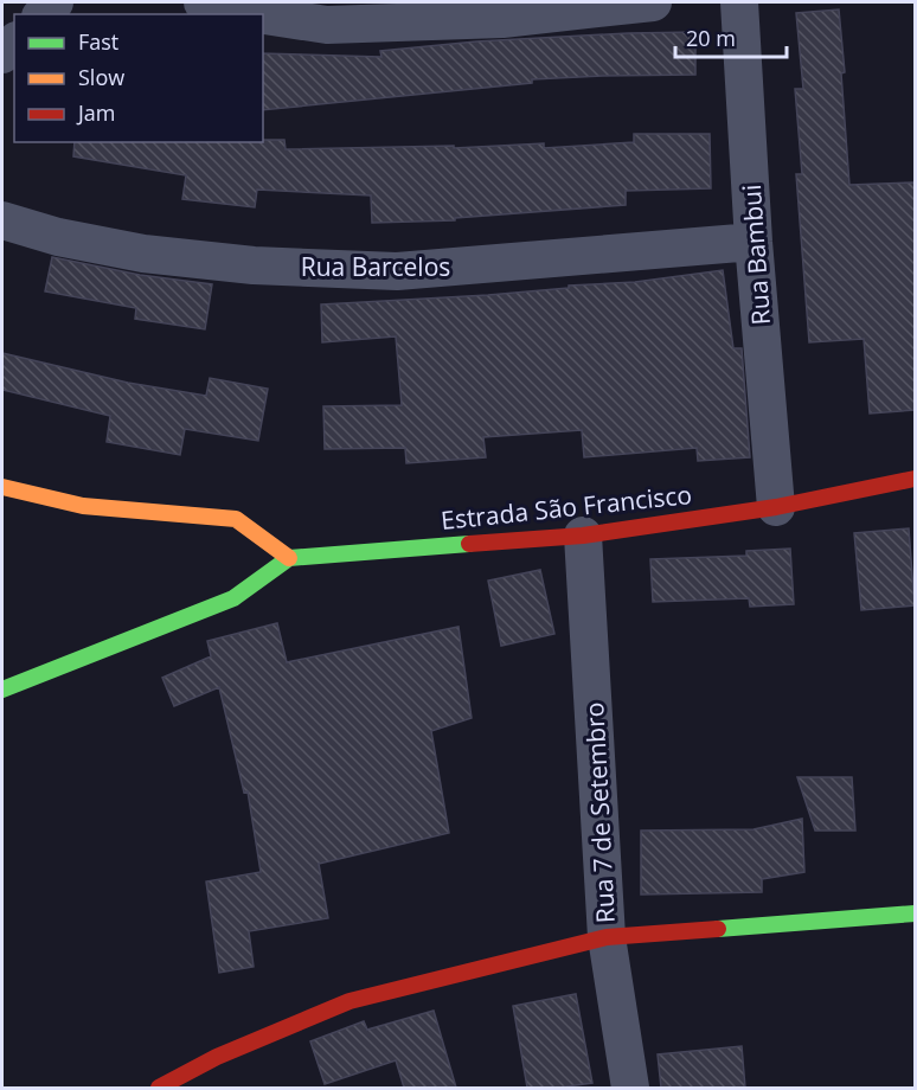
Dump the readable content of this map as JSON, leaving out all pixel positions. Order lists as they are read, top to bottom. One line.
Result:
{"streets":{"street":["Rua Bambui","Rua Barcelos","Estrada São Francisco","Rua 7 de Setembro"]},"crossings":[["Rua Bambui","Rua Barcelos"],["Rua Bambui","Estrada São Francisco"],["Estrada São Francisco","Rua 7 de Setembro"]],"legend":["Fast","Slow","Jam"],"scale_bar":"20 m"}
